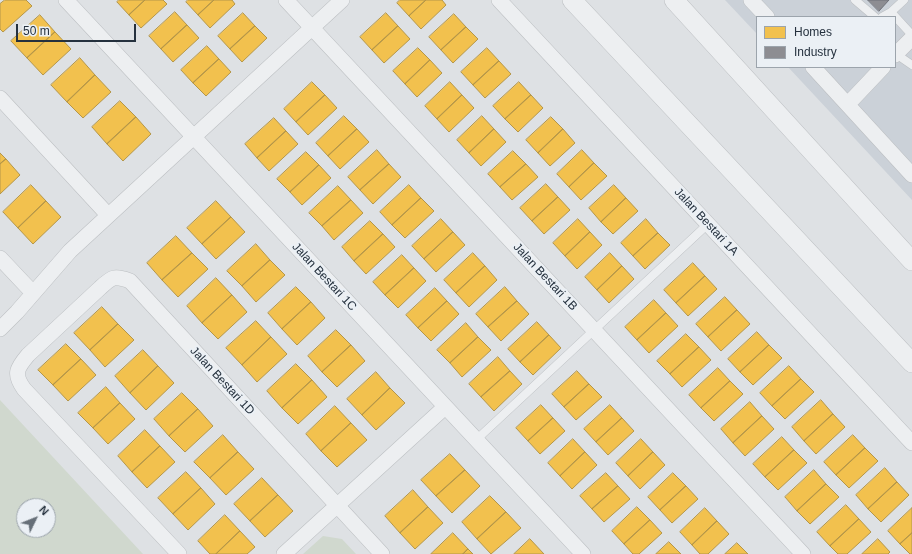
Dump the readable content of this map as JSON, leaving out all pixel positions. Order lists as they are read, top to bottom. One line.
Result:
{"streets":{"street":["Jalan Bestari 1A","Jalan Bestari 1C","Jalan Bestari 1B","Jalan Bestari 1D"]},"legend":["Homes","Industry"],"scale_bar":"50 m","north":"top right"}
